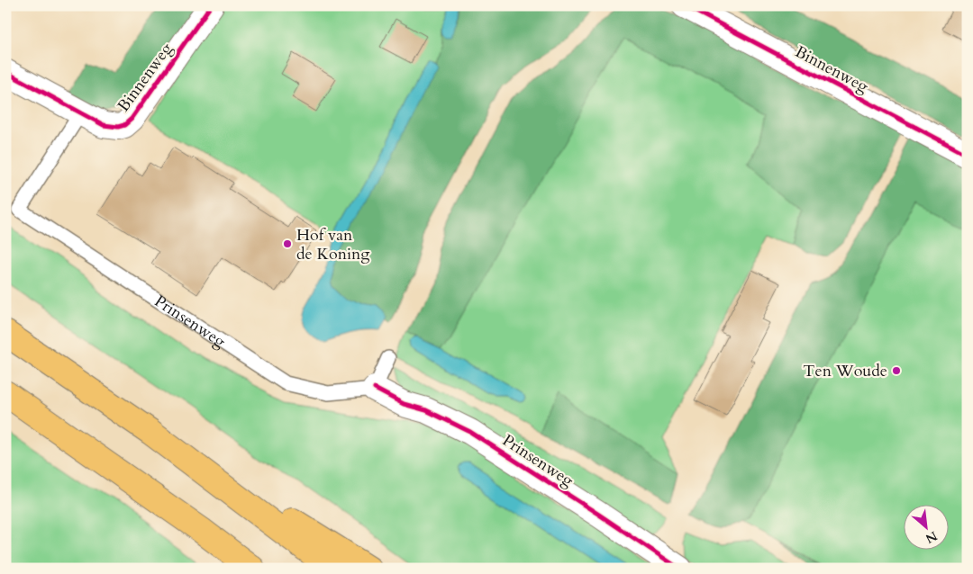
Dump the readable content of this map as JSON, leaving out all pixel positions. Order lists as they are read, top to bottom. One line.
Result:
{"streets":{"street":["Binnenweg","Prinsenweg"]},"crossings":[["Binnenweg","Prinsenweg"]],"places":["Hof van de Koning","Ten Woude"],"north":"bottom right"}
